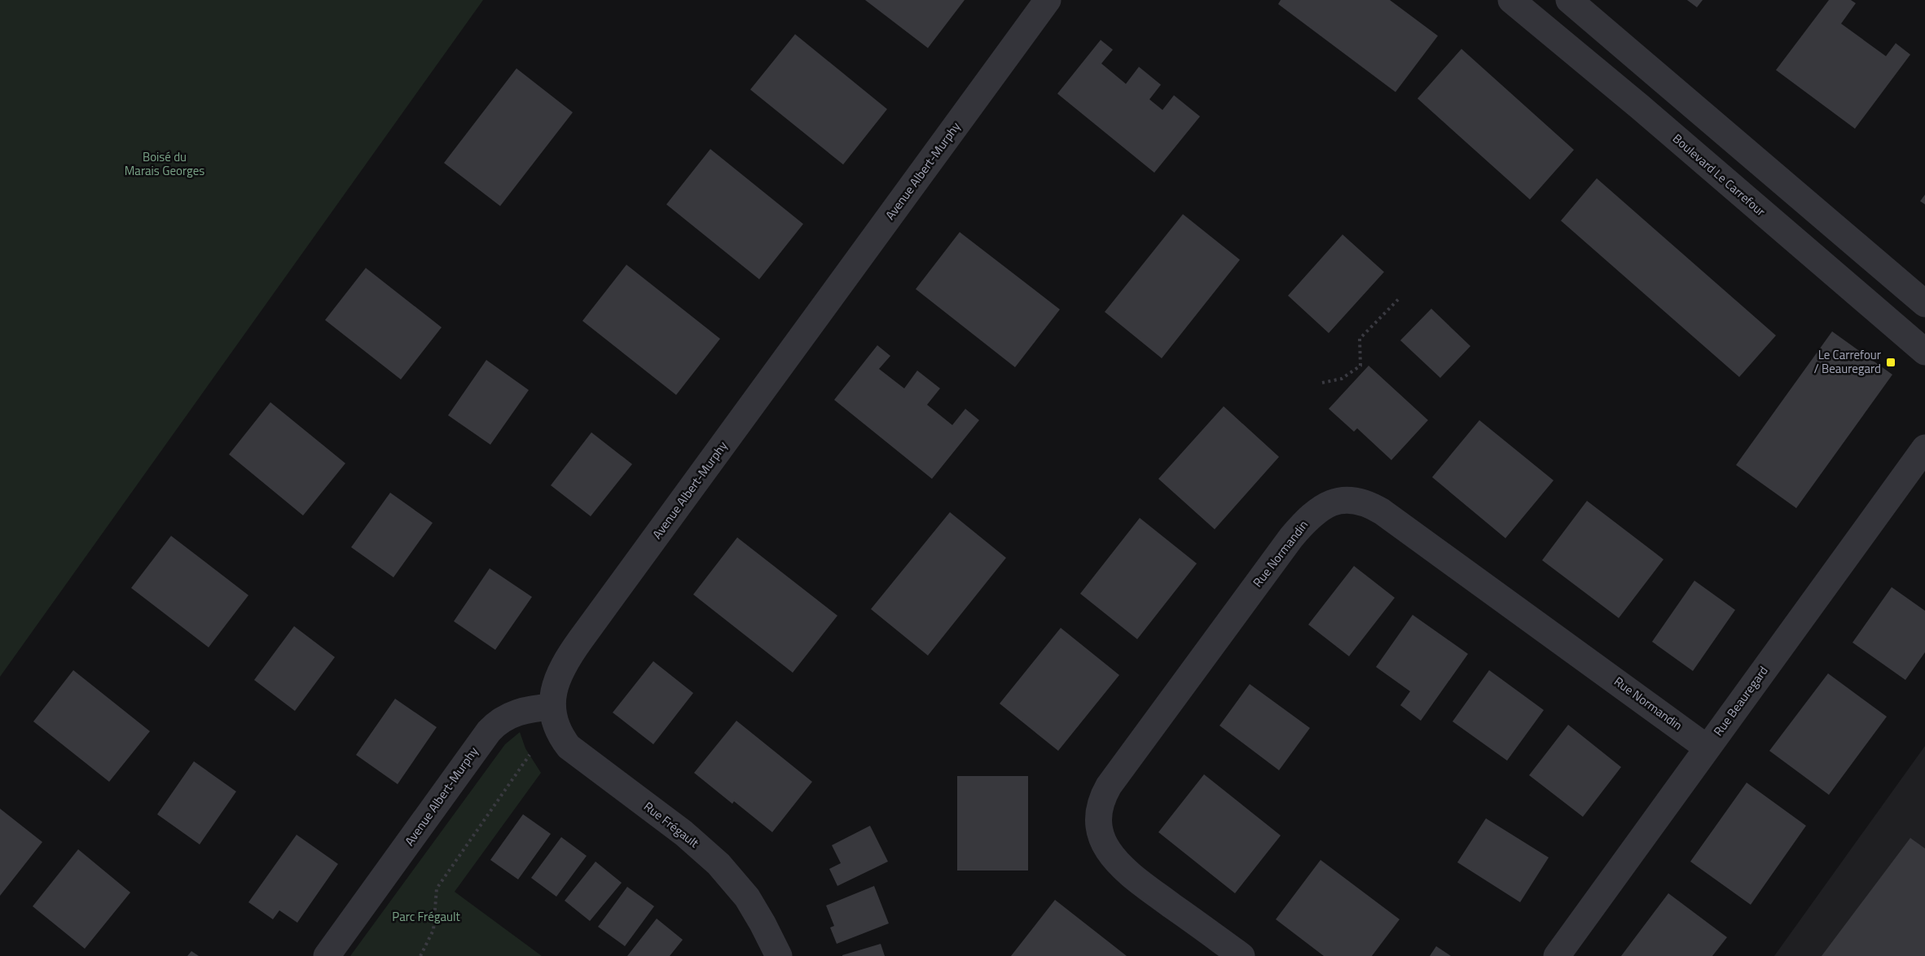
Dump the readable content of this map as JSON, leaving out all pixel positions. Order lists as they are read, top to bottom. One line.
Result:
{"streets":{"street":["Avenue Albert-Murphy","Boulevard Le Carrefour","Rue Normandin","Rue Beauregard","Rue Frégault"]},"crossings":[["Avenue Albert-Murphy","Rue Frégault"],["Rue Normandin","Rue Beauregard"]],"parks":["Boisé du Marais Georges","Parc Frégault"],"places":{"transit":["Le Carrefour / Beauregard"]}}
